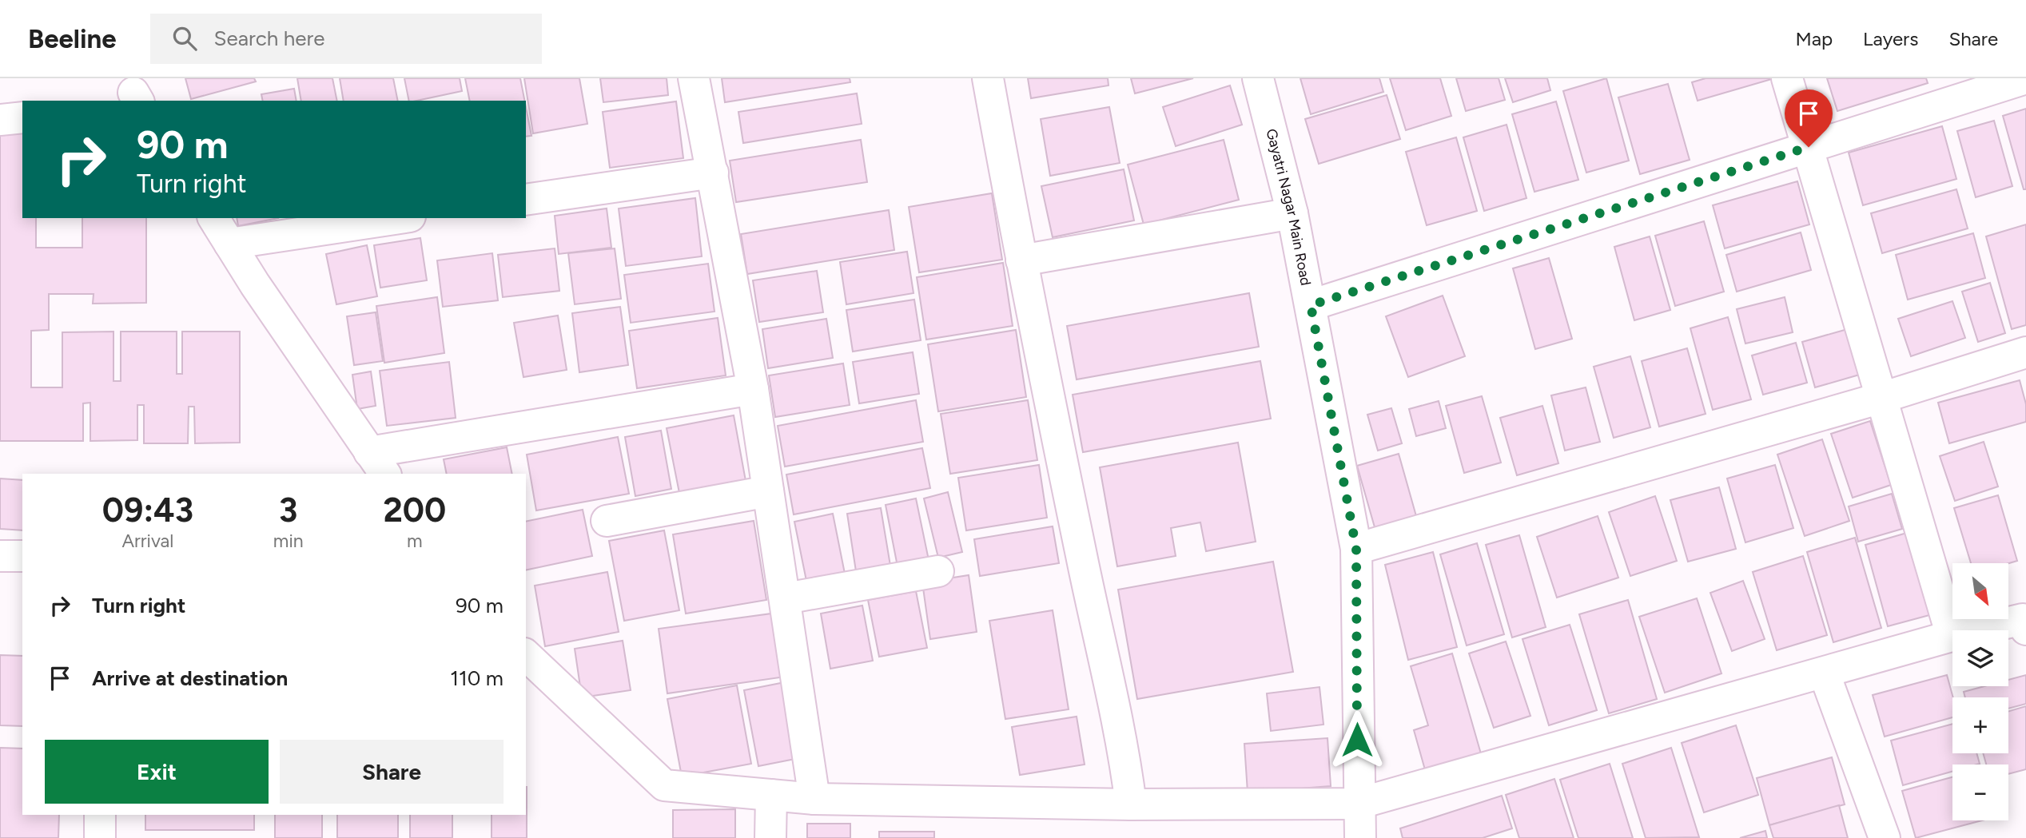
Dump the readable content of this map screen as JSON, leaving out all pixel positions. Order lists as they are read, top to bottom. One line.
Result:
{"streets":{"street":["Gayatri Nagar Main Road"]},"north":"bottom right","page":{"header":"Beeline","search":"Search here","nav":["Map","Layers","Share"],"turn":["90 m","Turn right"],"eta":["09:43","Arrival","3","min","200","m"],"map_buttons":["+","−"],"list":[{"name":"Turn right","value":"90 m"},{"name":"Arrive at destination","value":"110 m"}],"buttons":["Exit","Share"]}}
